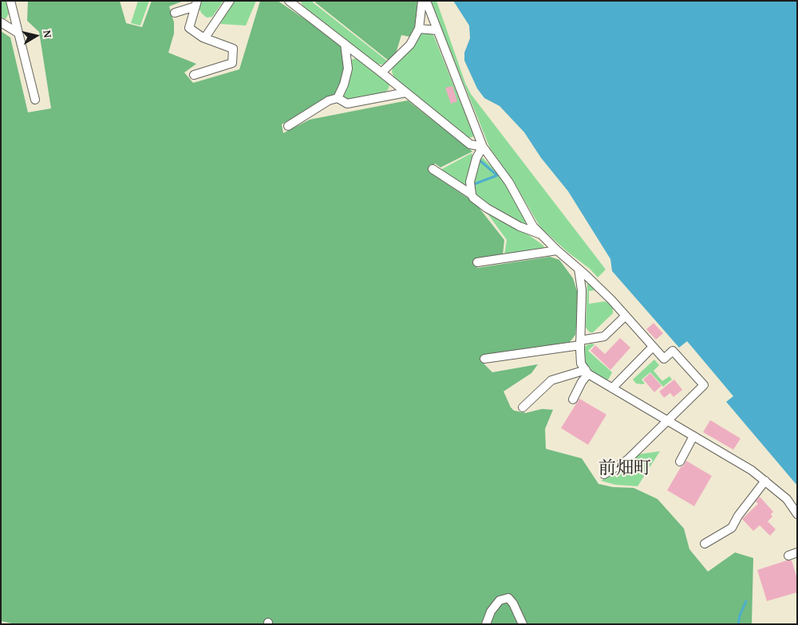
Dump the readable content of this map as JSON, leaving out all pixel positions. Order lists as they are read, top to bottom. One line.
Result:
{"districts":["前畑町"],"north":"right"}
